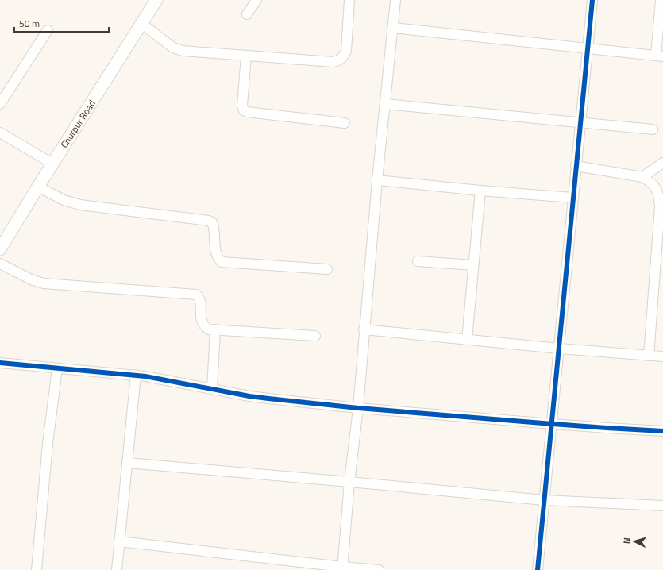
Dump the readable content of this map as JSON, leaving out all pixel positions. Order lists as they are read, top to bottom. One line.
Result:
{"streets":{"street":["Churpur Road"]},"scale_bar":"50 m","north":"left"}
